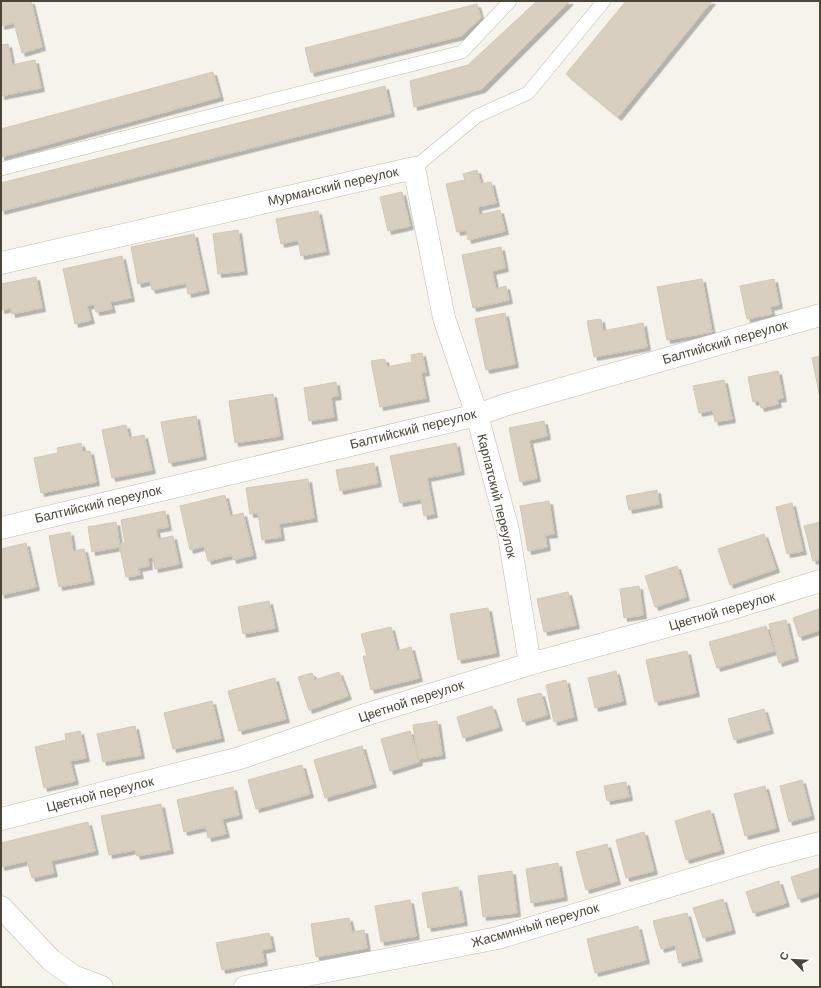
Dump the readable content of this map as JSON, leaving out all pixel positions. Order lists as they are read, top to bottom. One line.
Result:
{"streets":{"street":["Мурманский переулок","Балтийский переулок","Карпатский переулок","Цветной переулок","Жасминный переулок"]},"crossings":[["Мурманский переулок","Карпатский переулок"],["Балтийский переулок","Карпатский переулок"],["Карпатский переулок","Цветной переулок"]],"north":"top left"}
